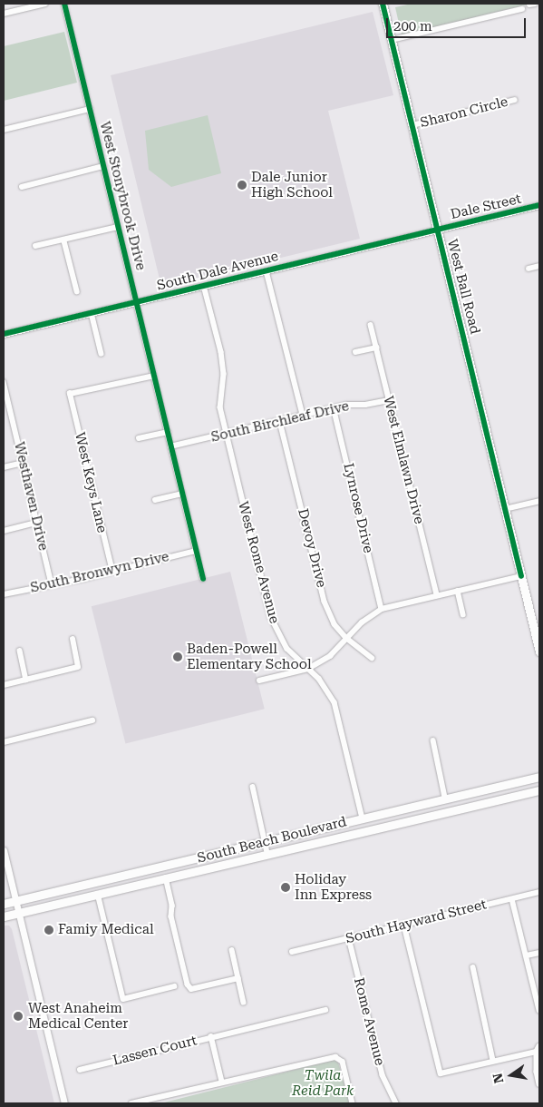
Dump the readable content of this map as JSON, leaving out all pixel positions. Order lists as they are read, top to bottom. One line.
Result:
{"streets":{"main road":["West Ball Road","South Beach Boulevard"],"street":["Sharon Circle","West Stonybrook Drive","Dale Street","South Dale Avenue","South Birchleaf Drive","West Elmlawn Drive","West Keys Lane","Westhaven Drive","Lynrose Drive","Devoy Drive","West Rome Avenue","South Bronwyn Drive","South Hayward Street","Rome Avenue","Lassen Court"]},"crossings":[["Sharon Circle","West Ball Road"],["West Stonybrook Drive","South Dale Avenue"],["West Stonybrook Drive","South Birchleaf Drive"],["West Stonybrook Drive","West Keys Lane"],["West Stonybrook Drive","South Bronwyn Drive"],["Dale Street","South Dale Avenue"],["Dale Street","West Ball Road"],["South Dale Avenue","West Ball Road"],["South Dale Avenue","West Rome Avenue"],["South Birchleaf Drive","West Elmlawn Drive"],["South Birchleaf Drive","Lynrose Drive"],["South Birchleaf Drive","Devoy Drive"],["South Birchleaf Drive","West Rome Avenue"],["West Keys Lane","South Bronwyn Drive"],["Westhaven Drive","South Bronwyn Drive"],["West Rome Avenue","South Beach Boulevard"],["South Hayward Street","Rome Avenue"]],"parks":["Twila Reid Park"],"places":["Dale Junior High School","Baden-Powell Elementary School","Holiday Inn Express","Famiy Medical","West Anaheim Medical Center"],"scale_bar":"200 m","north":"left"}
